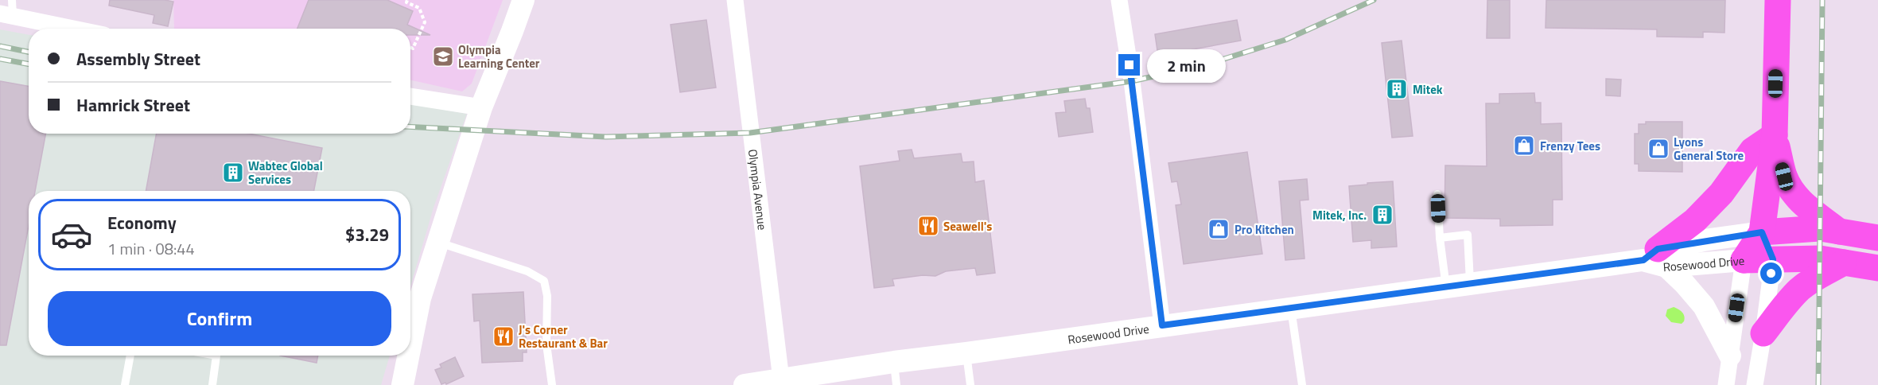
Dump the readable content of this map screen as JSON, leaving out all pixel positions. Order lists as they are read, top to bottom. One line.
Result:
{"streets":{"main road":["Rosewood Drive"],"street":["Olympia Avenue"]},"crossings":[["Olympia Avenue","Rosewood Drive"]],"places":{"school or university":["Olympia Learning Center"],"building":["Mitek","Wabtec Global Services","Mitek, Inc."],"shop":["Frenzy Tees","Lyons General Store","Pro Kitchen"],"restaurant":["Seawell's","J's Corner Restaurant & Bar"]},"page":{"banner":["Assembly Street","Hamrick Street"],"bubble":"2 min","list":[{"name":"Economy","note":"1 min · 08:44","value":"$3.29"}],"buttons":"Confirm"}}
